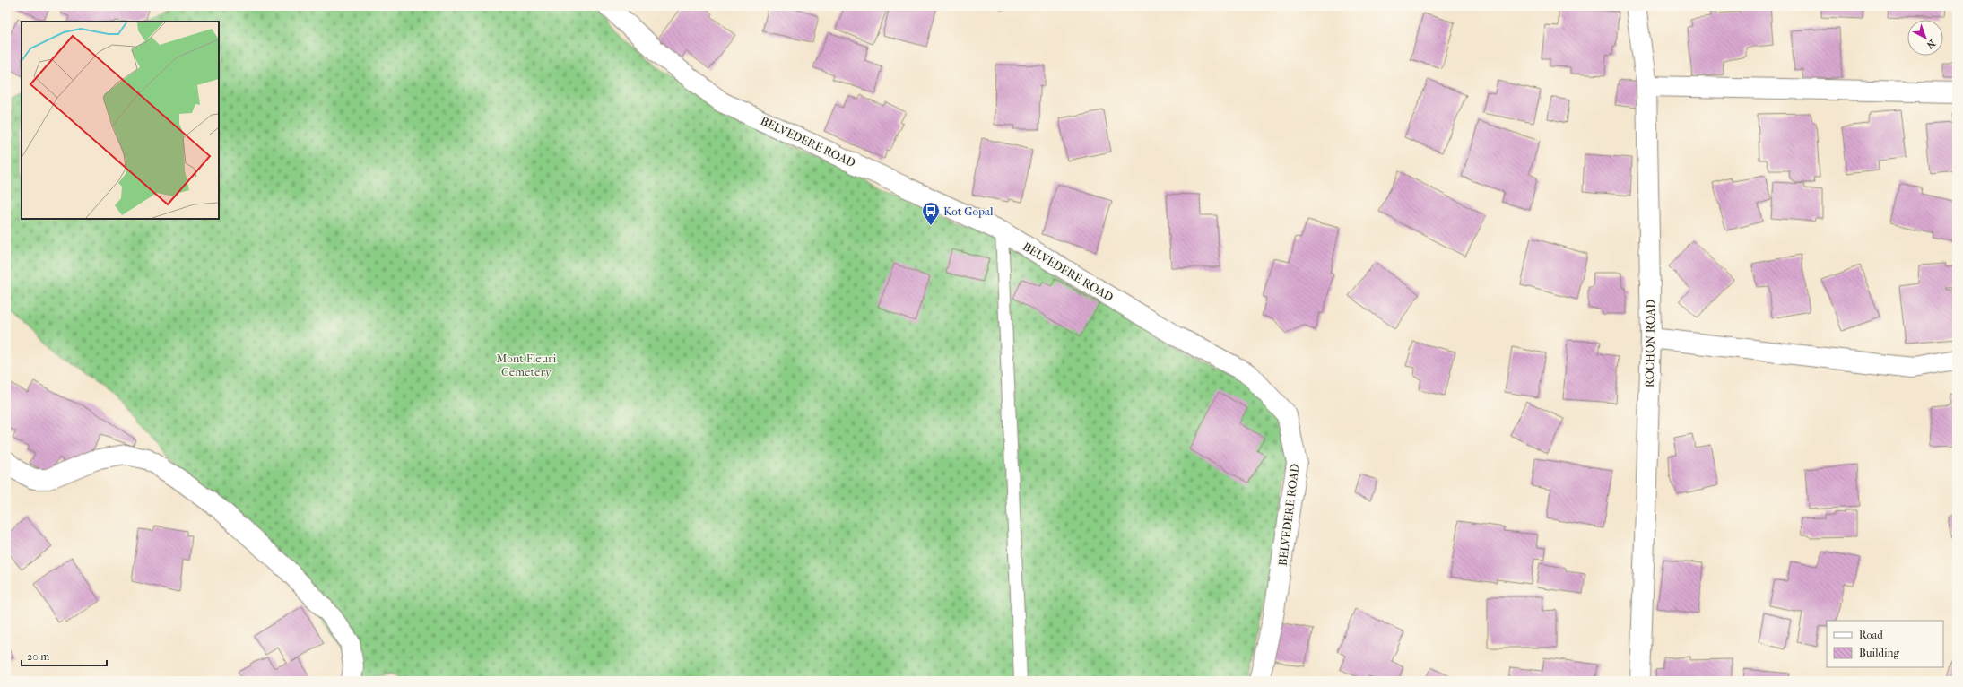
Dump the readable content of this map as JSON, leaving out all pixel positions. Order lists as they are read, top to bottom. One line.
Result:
{"streets":{"street":["BELVEDERE ROAD","ROCHON ROAD"]},"parks":["Mont Fleuri Cemetery"],"places":{"bus stop":["Kot Gopal"]},"legend":["Road","Building"],"scale_bar":"20 m","north":"bottom right"}
